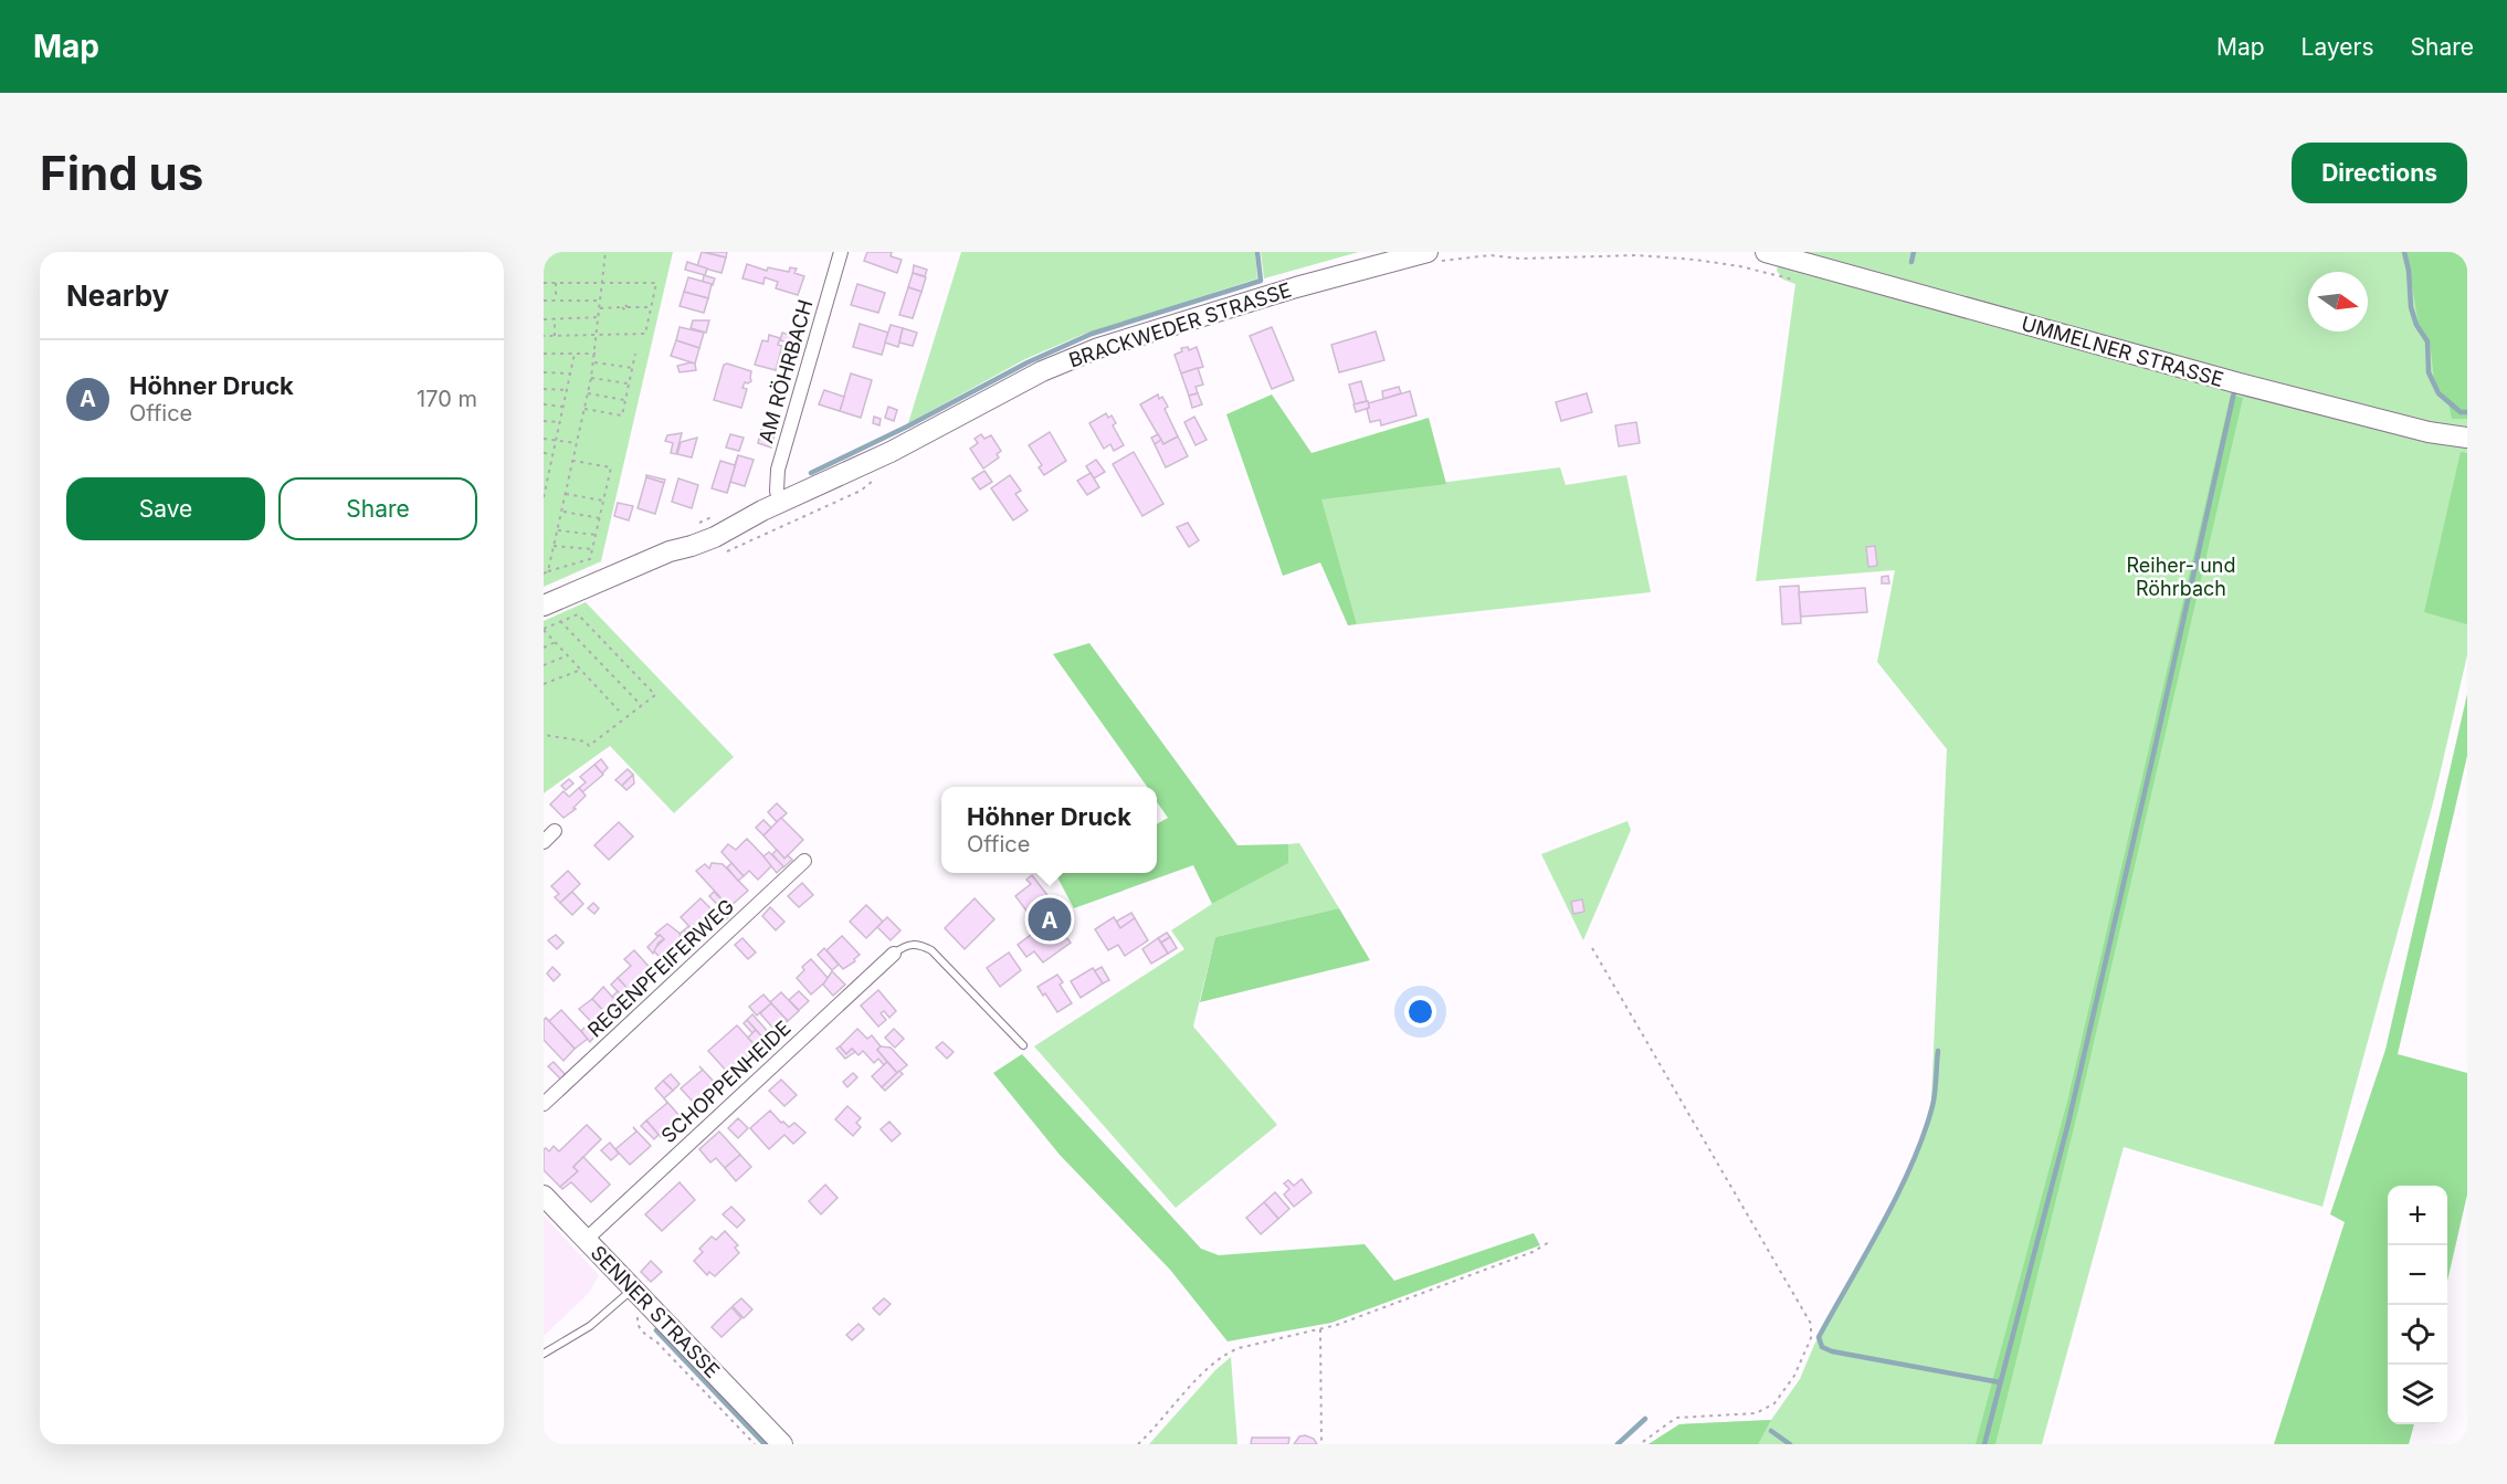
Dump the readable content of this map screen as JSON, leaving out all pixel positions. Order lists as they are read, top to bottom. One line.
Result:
{"streets":{"main road":["BRACKWEDER STRASSE","UMMELNER STRASSE","SENNER STRASSE"],"street":["AM RÖHRBACH","REGENPFEIFERWEG","SCHOPPENHEIDE"]},"crossings":[["BRACKWEDER STRASSE","AM RÖHRBACH"],["SCHOPPENHEIDE","SENNER STRASSE"]],"parks":["Reiher- und Röhrbach"],"north":"right","page":{"header":"Map","nav":["Map","Layers","Share"],"buttons":["Directions",["Save","Share"]],"title":"Find us","heading":"Nearby","list":[{"mark":"A","name":"Höhner Druck","note":"Office","value":"170 m"}],"popup":["Höhner Druck","Office"],"pins":"A","map_buttons":["+","−"]}}
